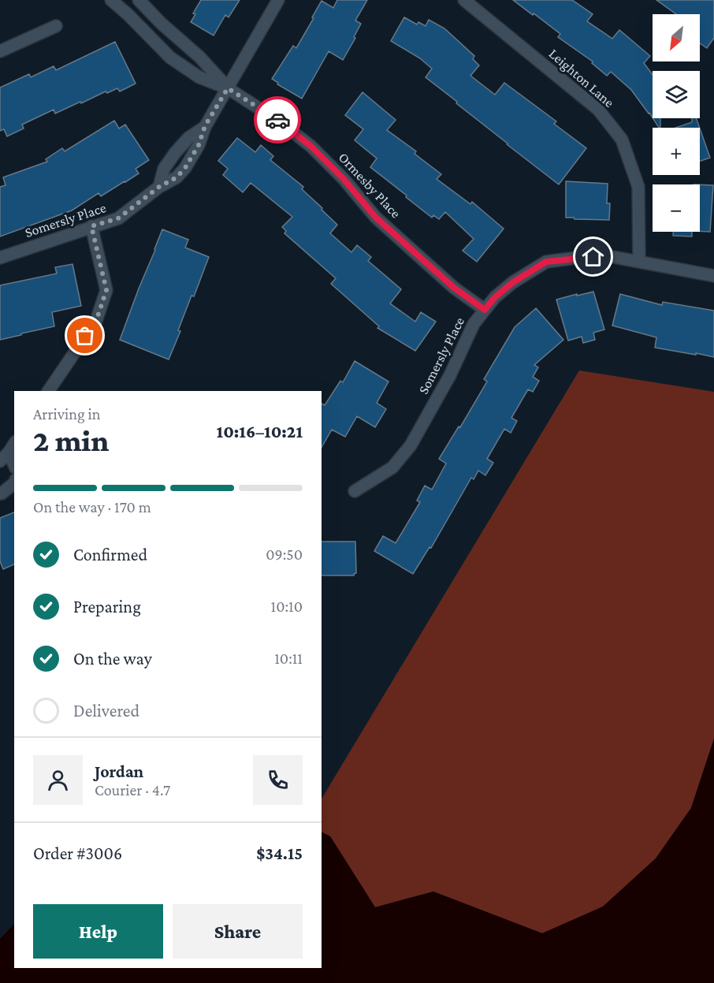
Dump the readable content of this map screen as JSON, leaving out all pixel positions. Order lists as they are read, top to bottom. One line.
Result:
{"streets":{"street":["Leighton Lane","Ormesby Place","Somersly Place"]},"crossings":[["Leighton Lane","Somersly Place"],["Ormesby Place","Somersly Place"]],"north":"bottom left","page":{"map_buttons":["+","−"],"heading":["2 min","Arriving in","10:16–10:21"],"panel":["Jordan","Courier · 4.7","Order #3006","$34.15"],"bar":"On the way · 170 m","list":[["Confirmed","09:50"],["Preparing","10:10"],["On the way","10:11"],"Delivered"],"buttons":["Help","Share"]}}
